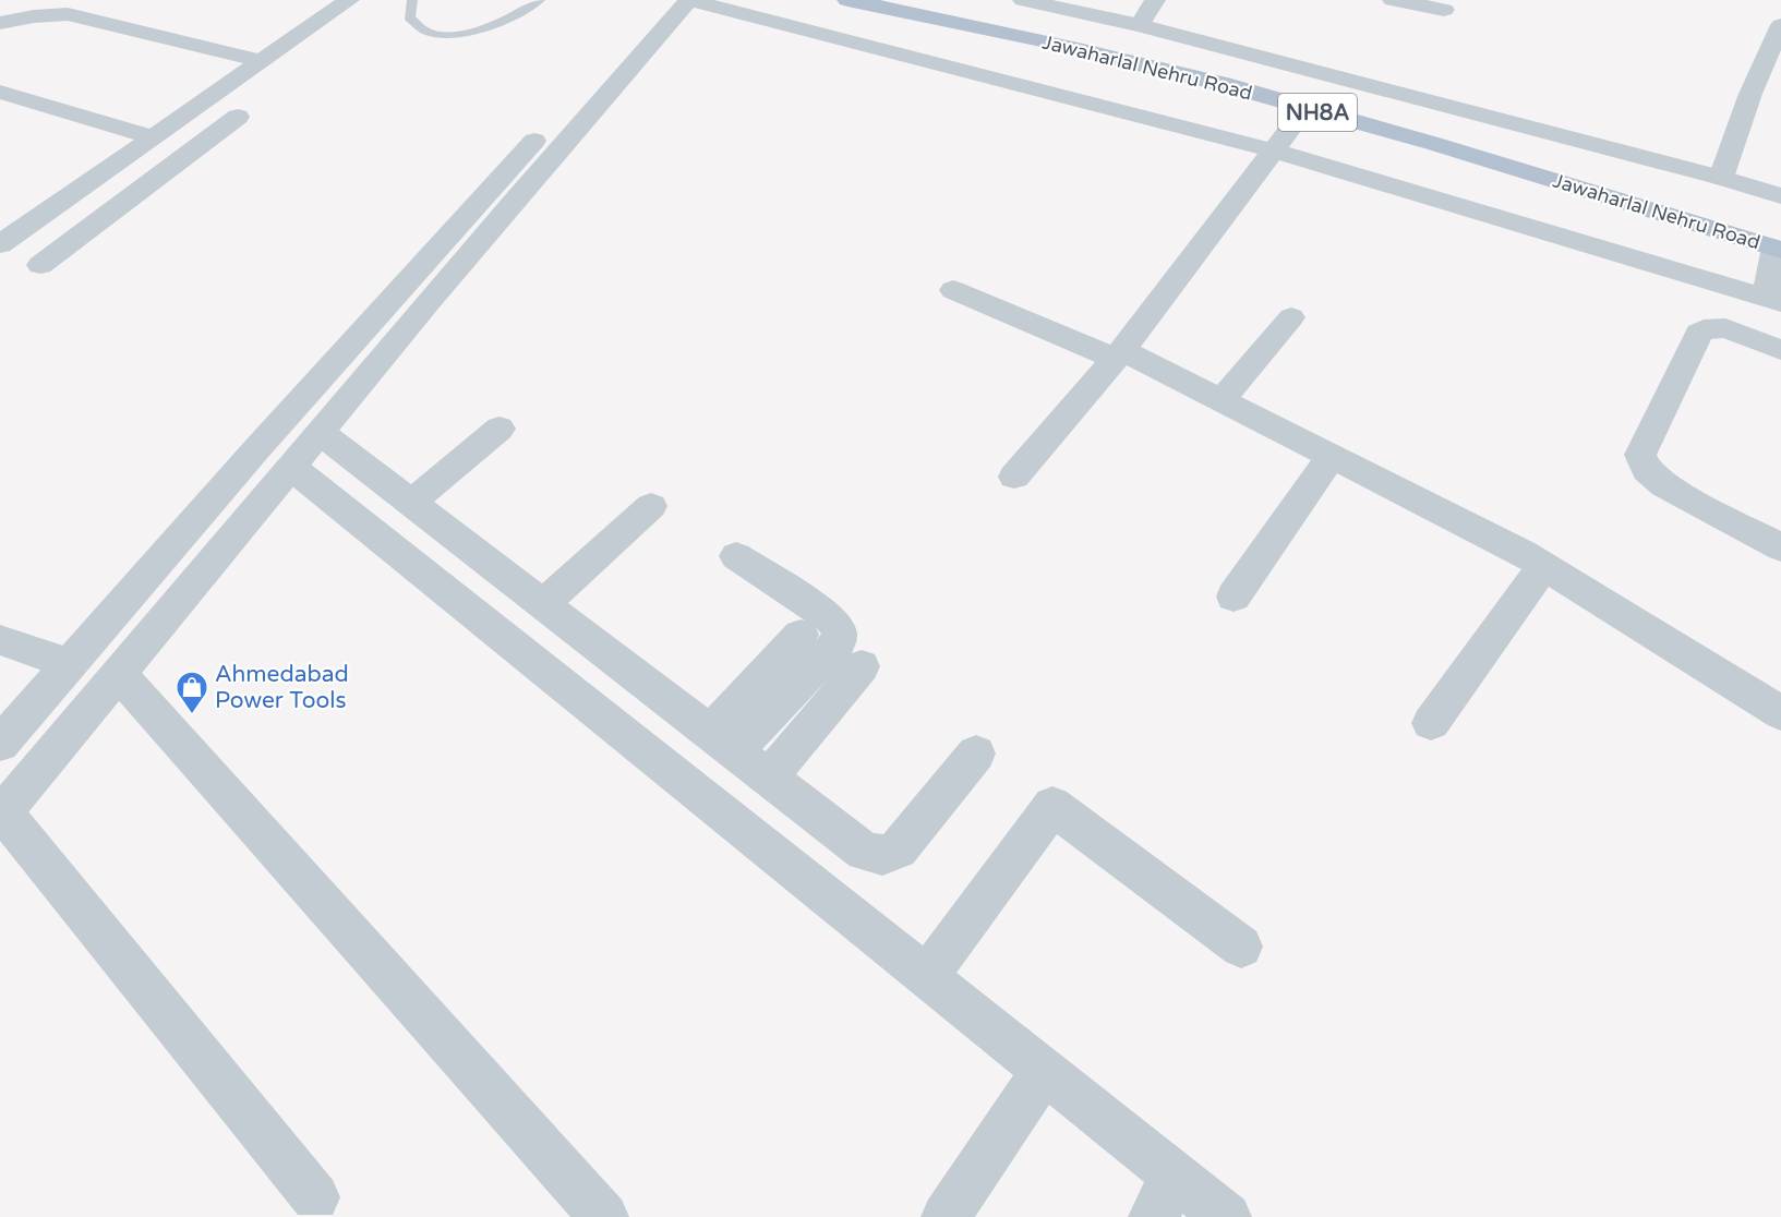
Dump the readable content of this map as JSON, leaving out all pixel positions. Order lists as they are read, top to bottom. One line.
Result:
{"streets":{"main road":["Jawaharlal Nehru Road","NH8A"]},"places":{"shop":["Ahmedabad Power Tools"]}}
